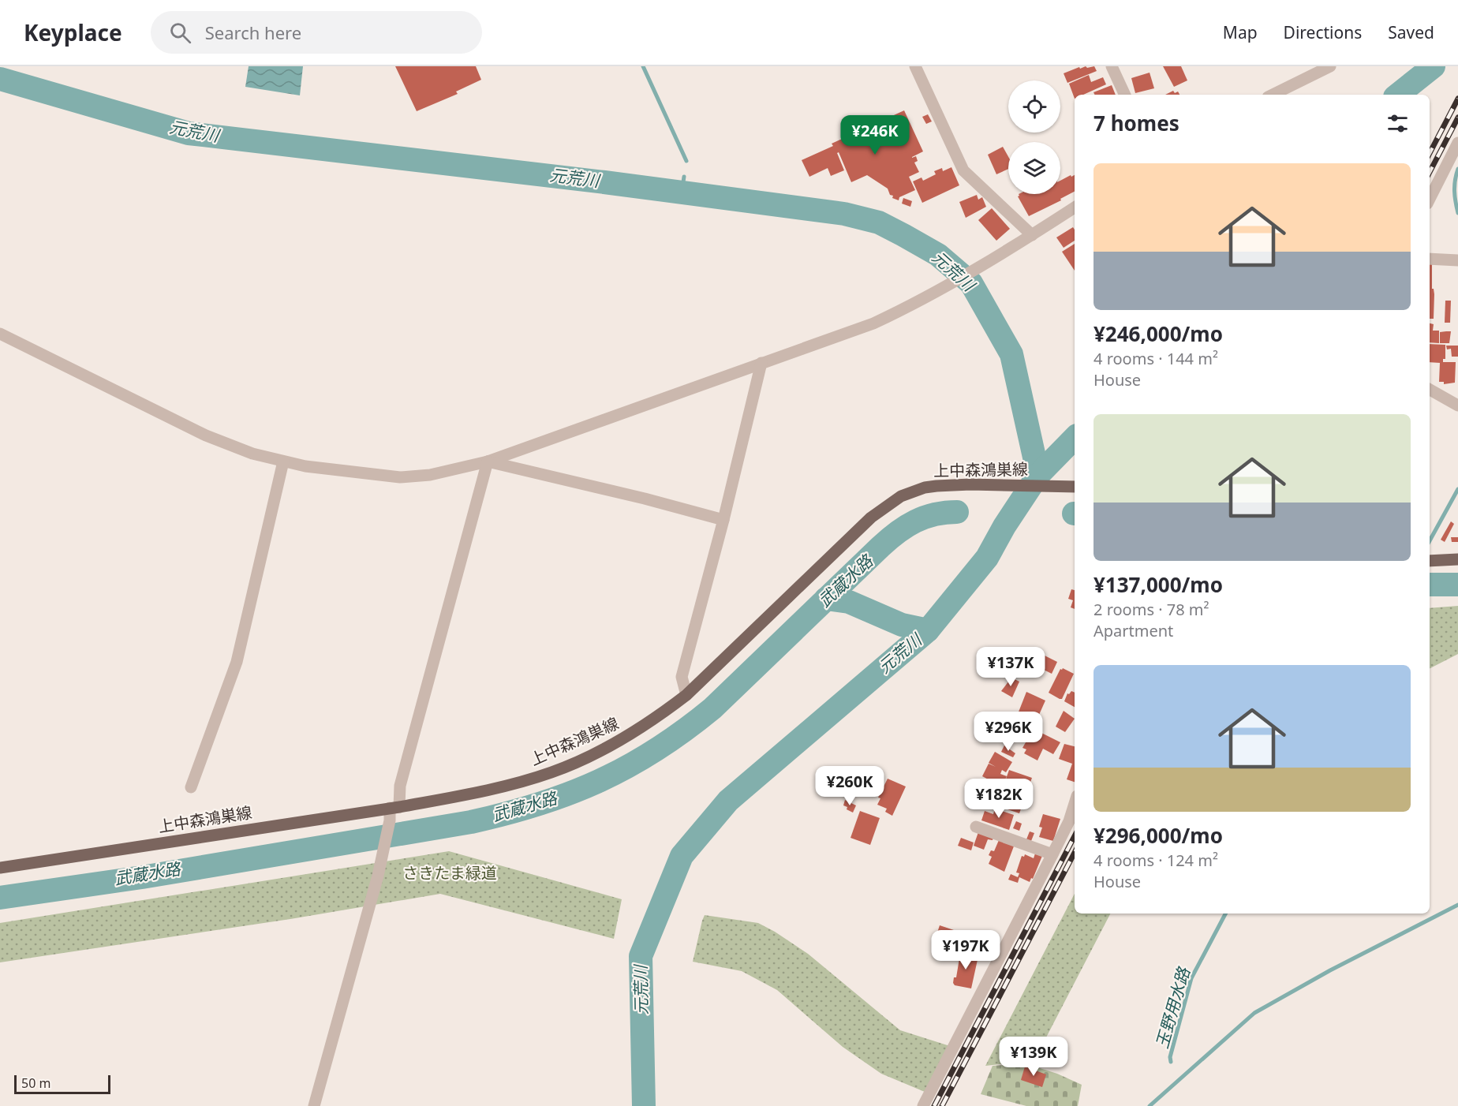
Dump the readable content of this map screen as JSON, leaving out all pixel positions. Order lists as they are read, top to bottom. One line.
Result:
{"streets":{"main road":["上中森鴻巣線"]},"water":["元荒川","武蔵水路","玉野用水路"],"parks":["さきたま緑道"],"scale_bar":"50 m","page":{"header":"Keyplace","search":"Search here","nav":["Map","Directions","Saved"],"heading":"7 homes","price":["¥246K","¥137K","¥296K","¥260K","¥182K","¥197K","¥139K"],"list":[{"name":"¥246,000/mo","note":"4 rooms · 144 m² · House"},{"name":"¥137,000/mo","note":"2 rooms · 78 m² · Apartment"},{"name":"¥296,000/mo","note":"4 rooms · 124 m² · House"}],"scale":"50 m"}}
